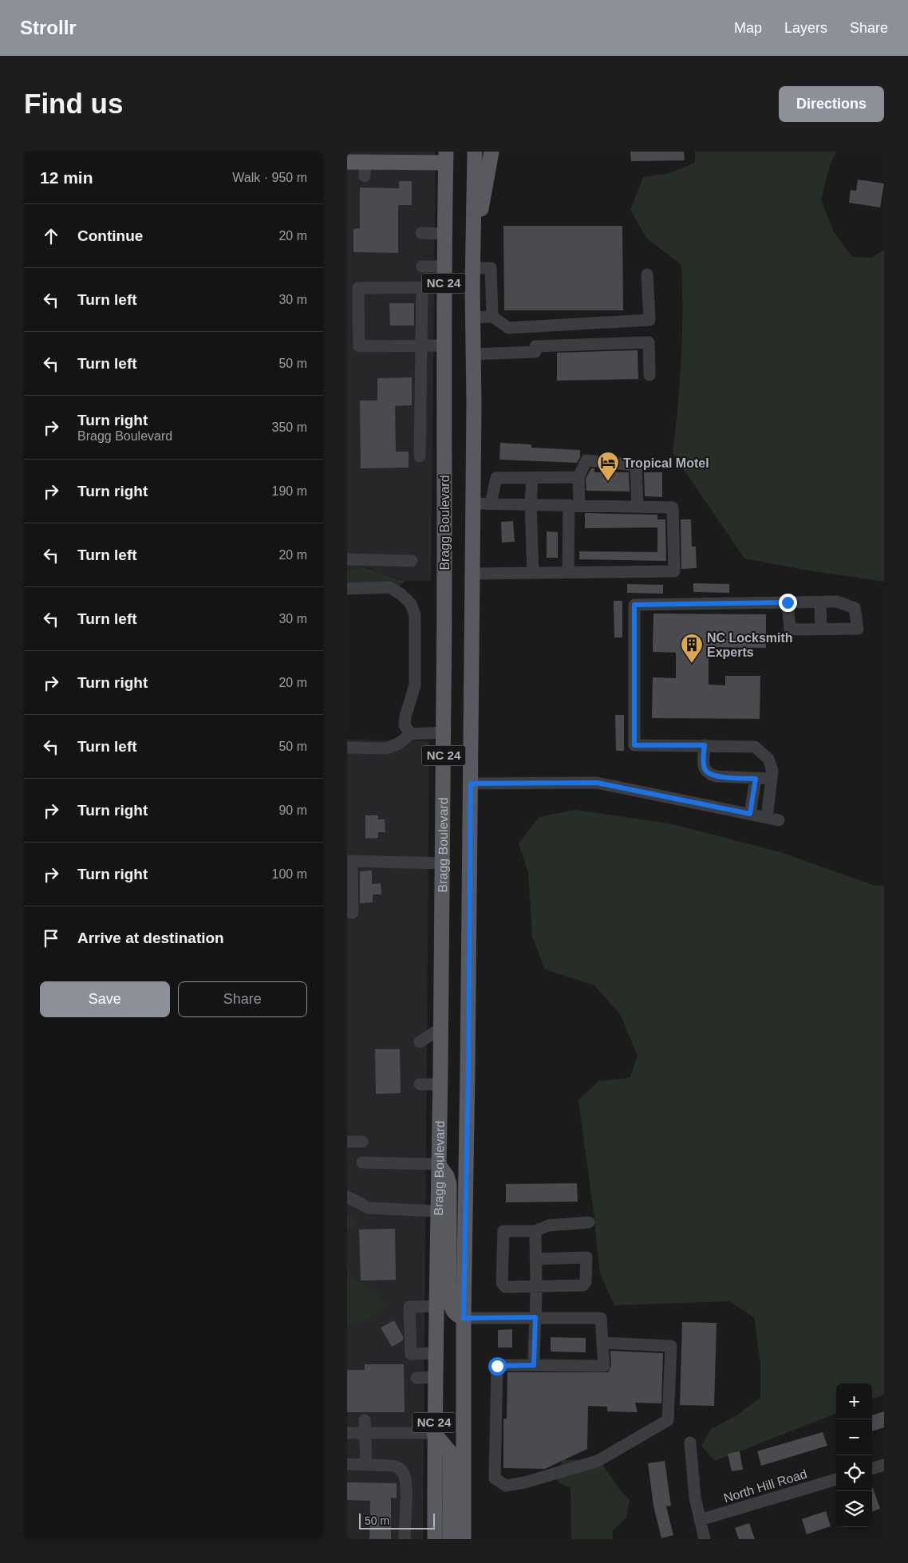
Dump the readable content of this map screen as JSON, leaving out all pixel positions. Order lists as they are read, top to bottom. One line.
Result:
{"streets":{"main road":["NC 24","Bragg Boulevard"],"street":["North Hill Road"]},"places":{"hotel":["Tropical Motel"],"building":["NC Locksmith Experts"]},"scale_bar":"50 m","page":{"header":"Strollr","nav":["Map","Layers","Share"],"buttons":["Directions",["Save","Share"]],"title":"Find us","heading":["12 min","Walk · 950 m"],"list":[["Continue","20 m"],["Turn left","30 m"],["Turn left","50 m"],["Turn right","Bragg Boulevard","350 m"],["Turn right","190 m"],["Turn left","20 m"],["Turn left","30 m"],["Turn right","20 m"],["Turn left","50 m"],["Turn right","90 m"],["Turn right","100 m"],"Arrive at destination"],"map_buttons":["+","−"],"scale":"50 m"}}
